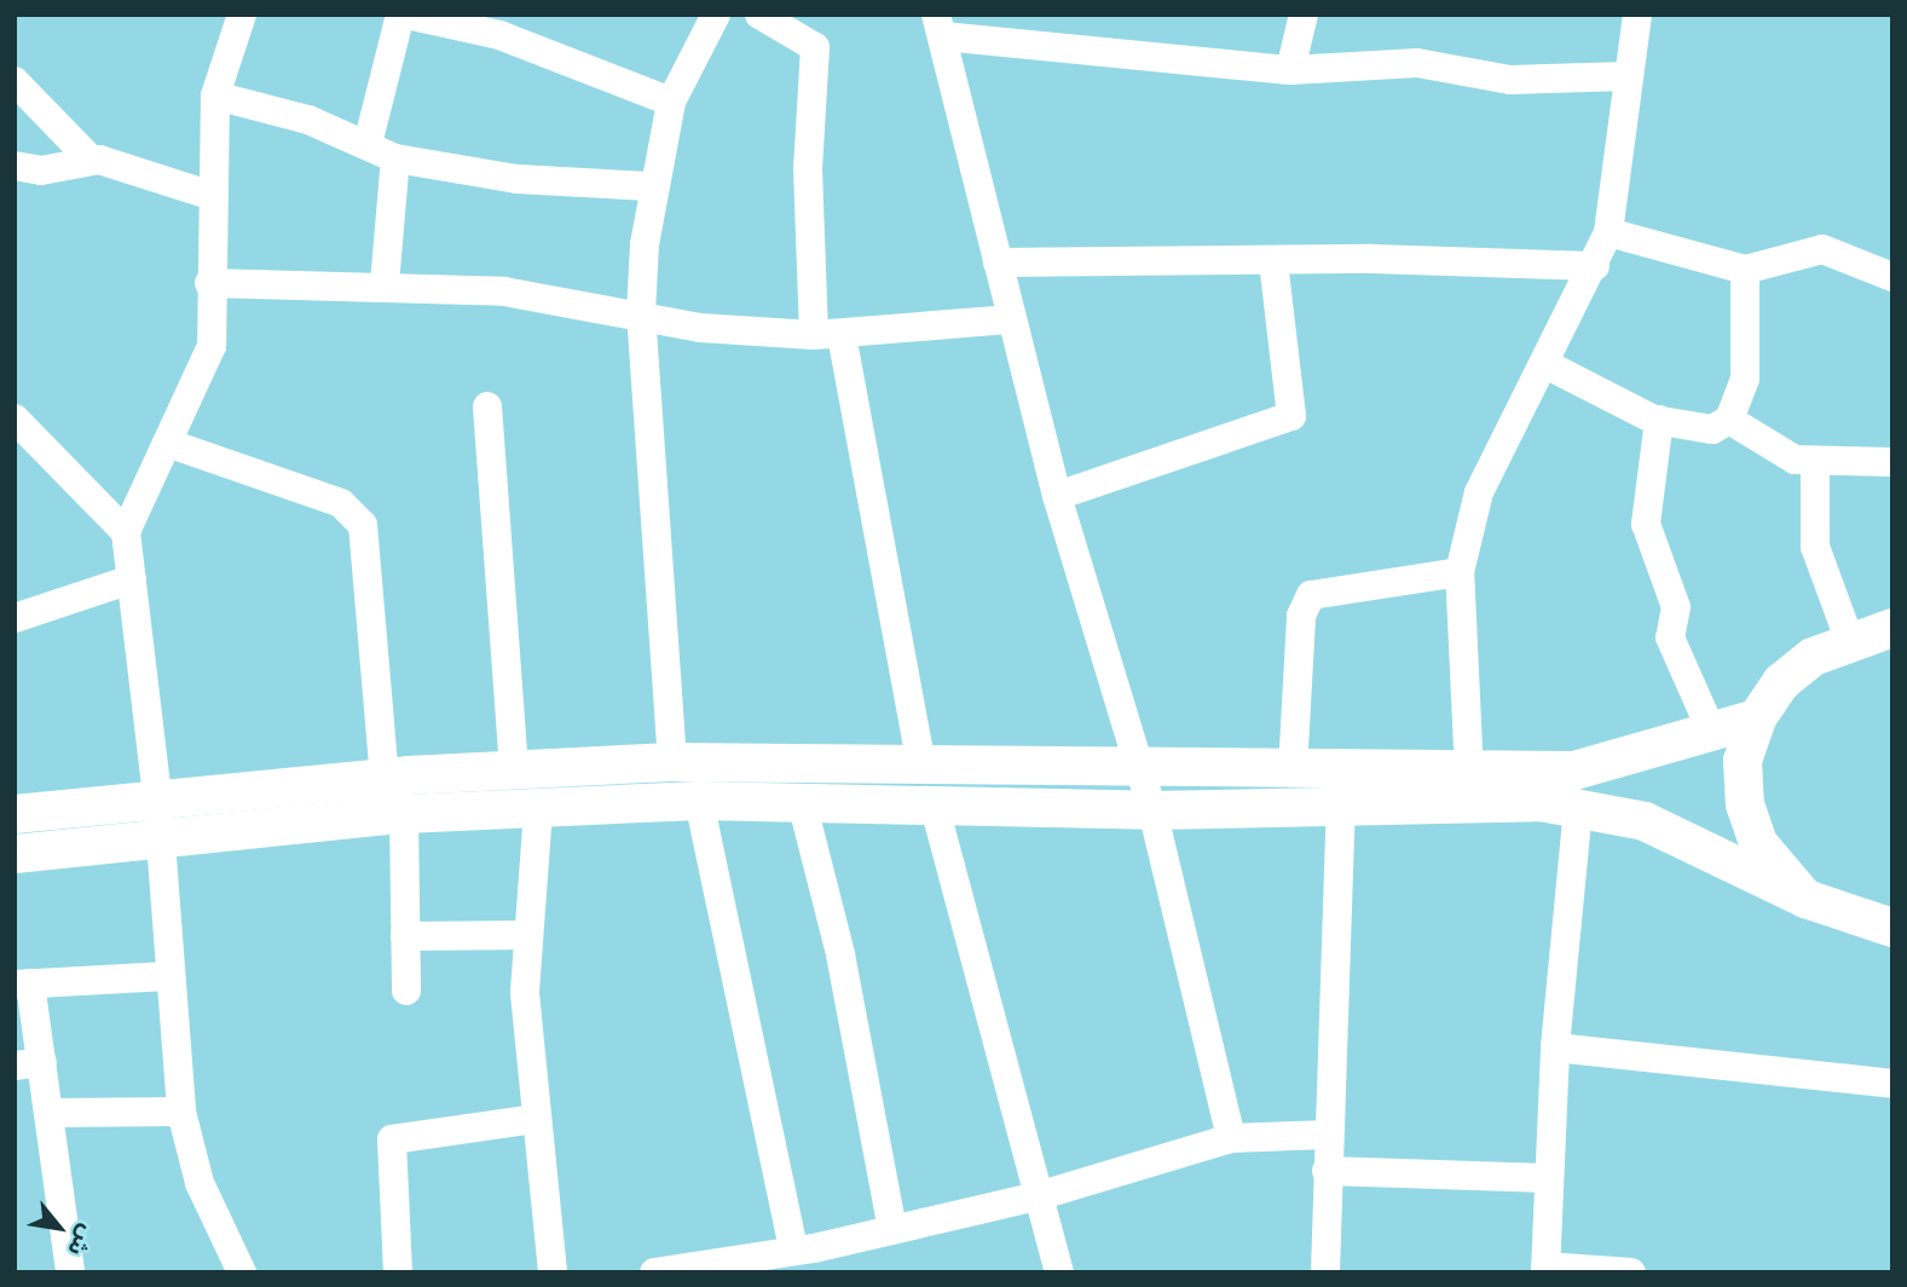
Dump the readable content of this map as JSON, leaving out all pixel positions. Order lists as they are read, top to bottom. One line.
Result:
{"north":"bottom right"}
